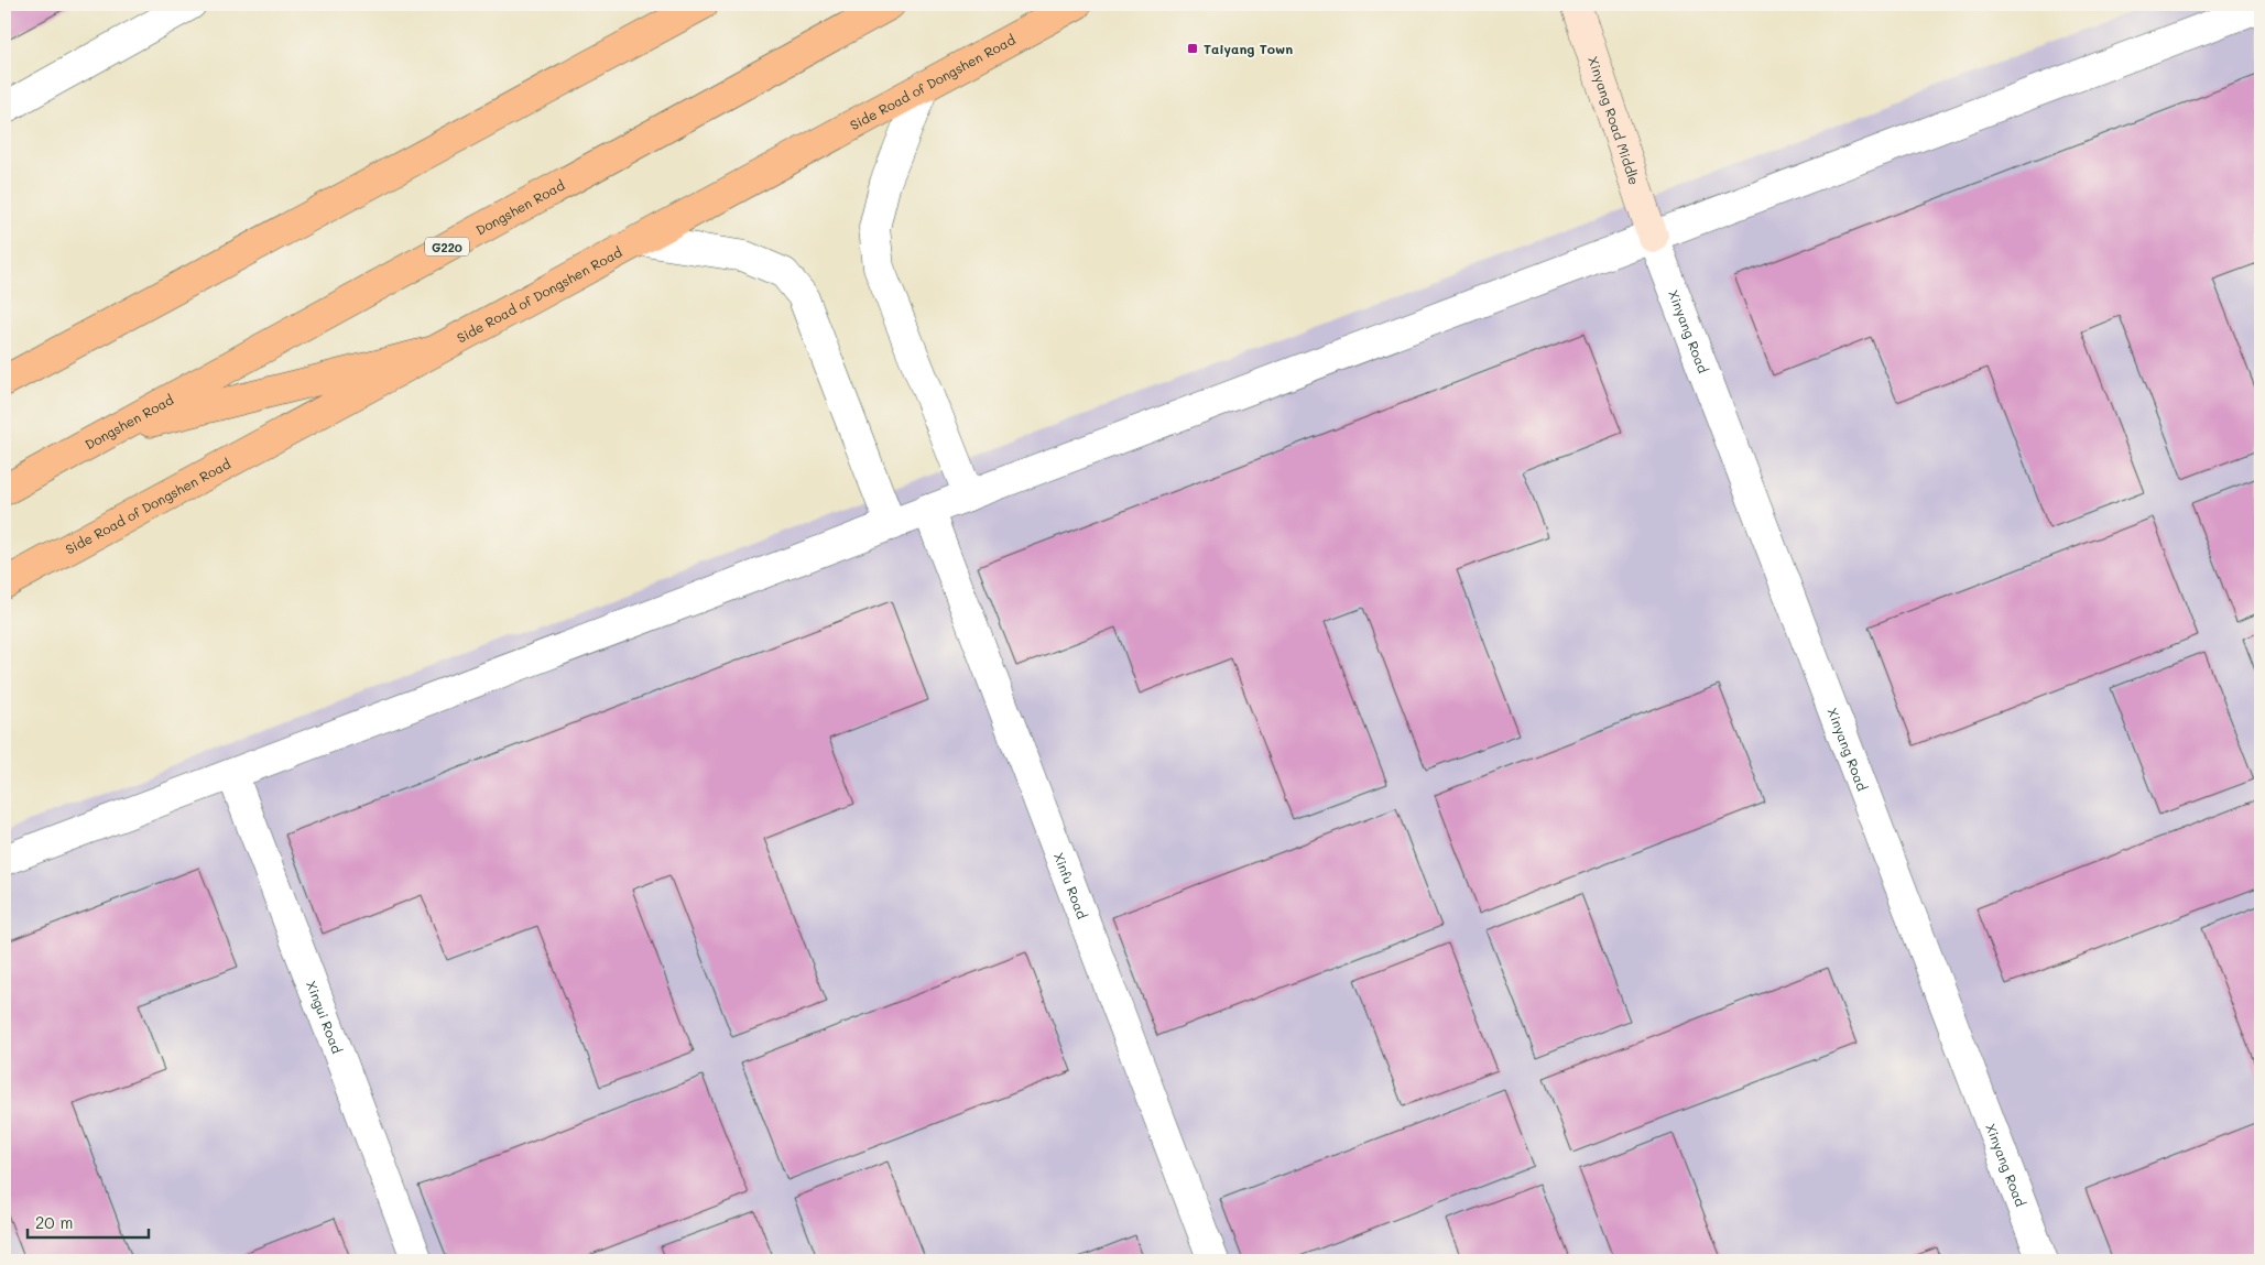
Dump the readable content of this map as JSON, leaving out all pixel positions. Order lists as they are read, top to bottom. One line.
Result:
{"streets":{"main road":["Side Road of Dongshen Road","Dongshen Road","G220"],"street":["Xinyang Road Middle","Xinyang Road","Xinfu Road","Xingui Road"]},"crossings":[["Xinyang Road Middle","Xinyang Road"]],"places":{"transit":["Taiyang Town"]},"scale_bar":"20 m"}
